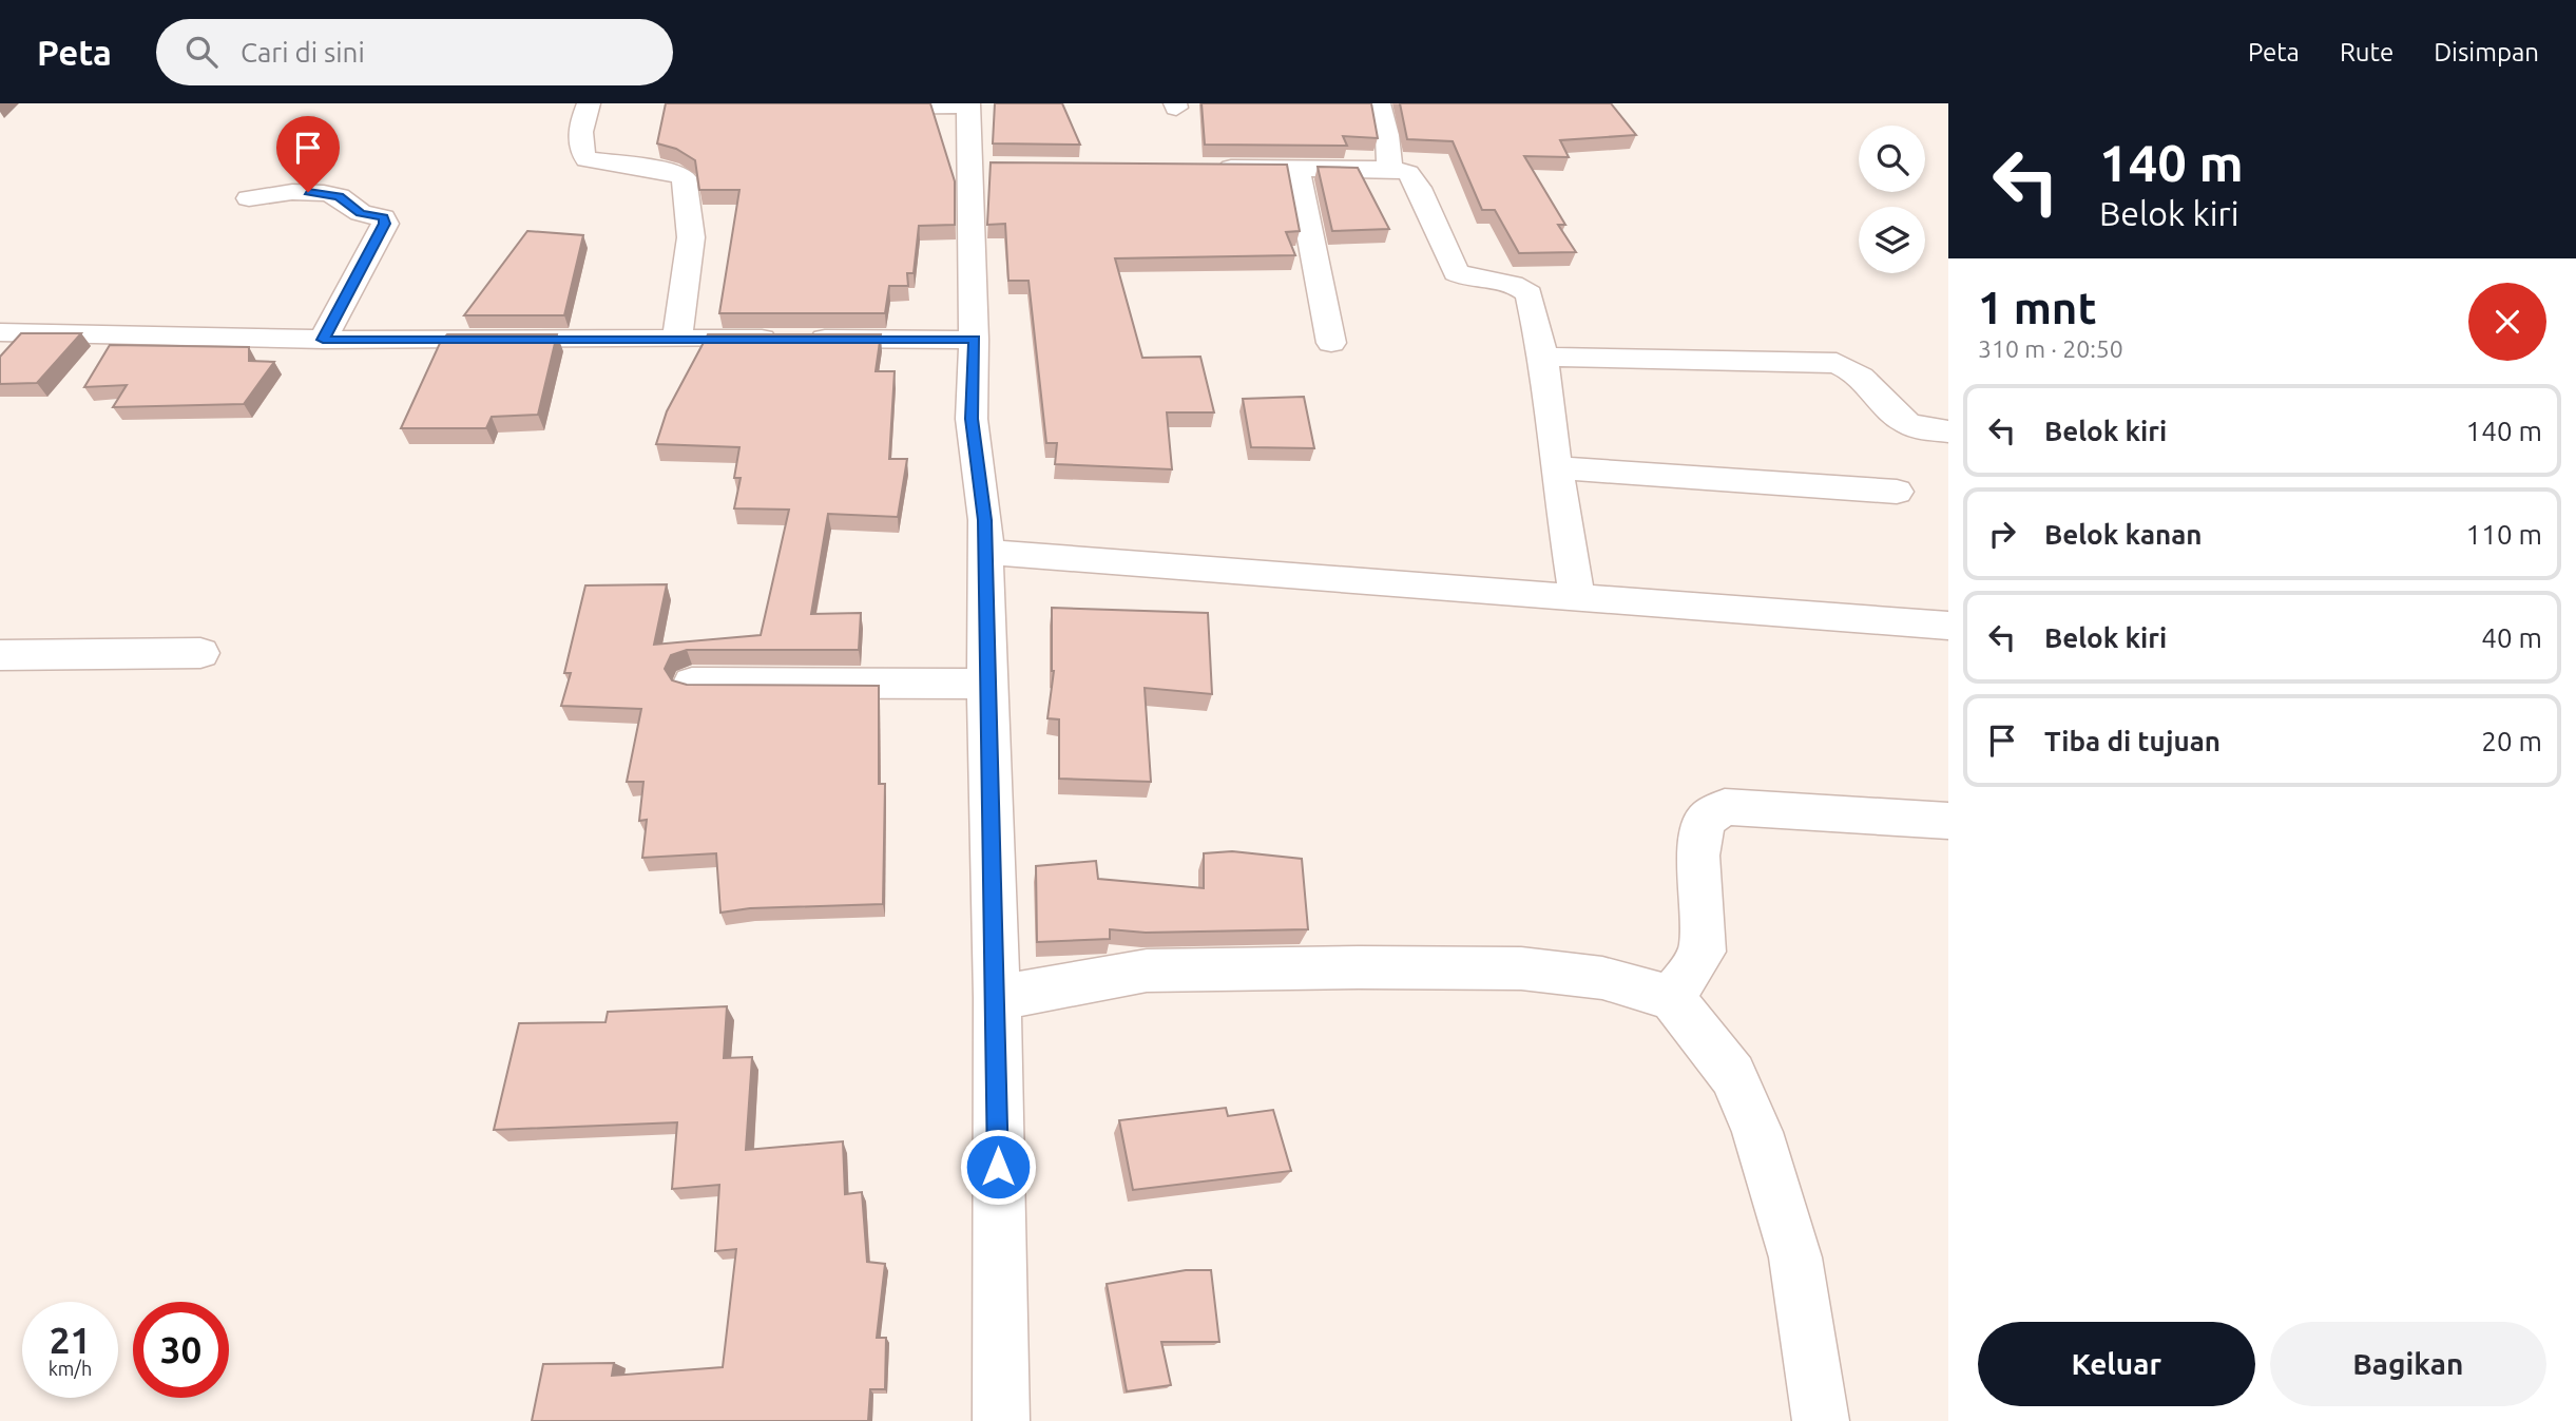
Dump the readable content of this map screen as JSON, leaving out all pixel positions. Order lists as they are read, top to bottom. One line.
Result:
{"page":{"header":"Peta","search":"Cari di sini","nav":["Peta","Rute","Disimpan"],"turn":["140 m","Belok kiri"],"heading":["1 mnt","310 m · 20:50"],"list":[{"name":"Belok kiri","value":"140 m"},{"name":"Belok kanan","value":"110 m"},{"name":"Belok kiri","value":"40 m"},{"name":"Tiba di tujuan","value":"20 m"}],"speed":"21 km/h","limit":"30","buttons":["Keluar","Bagikan"]}}
